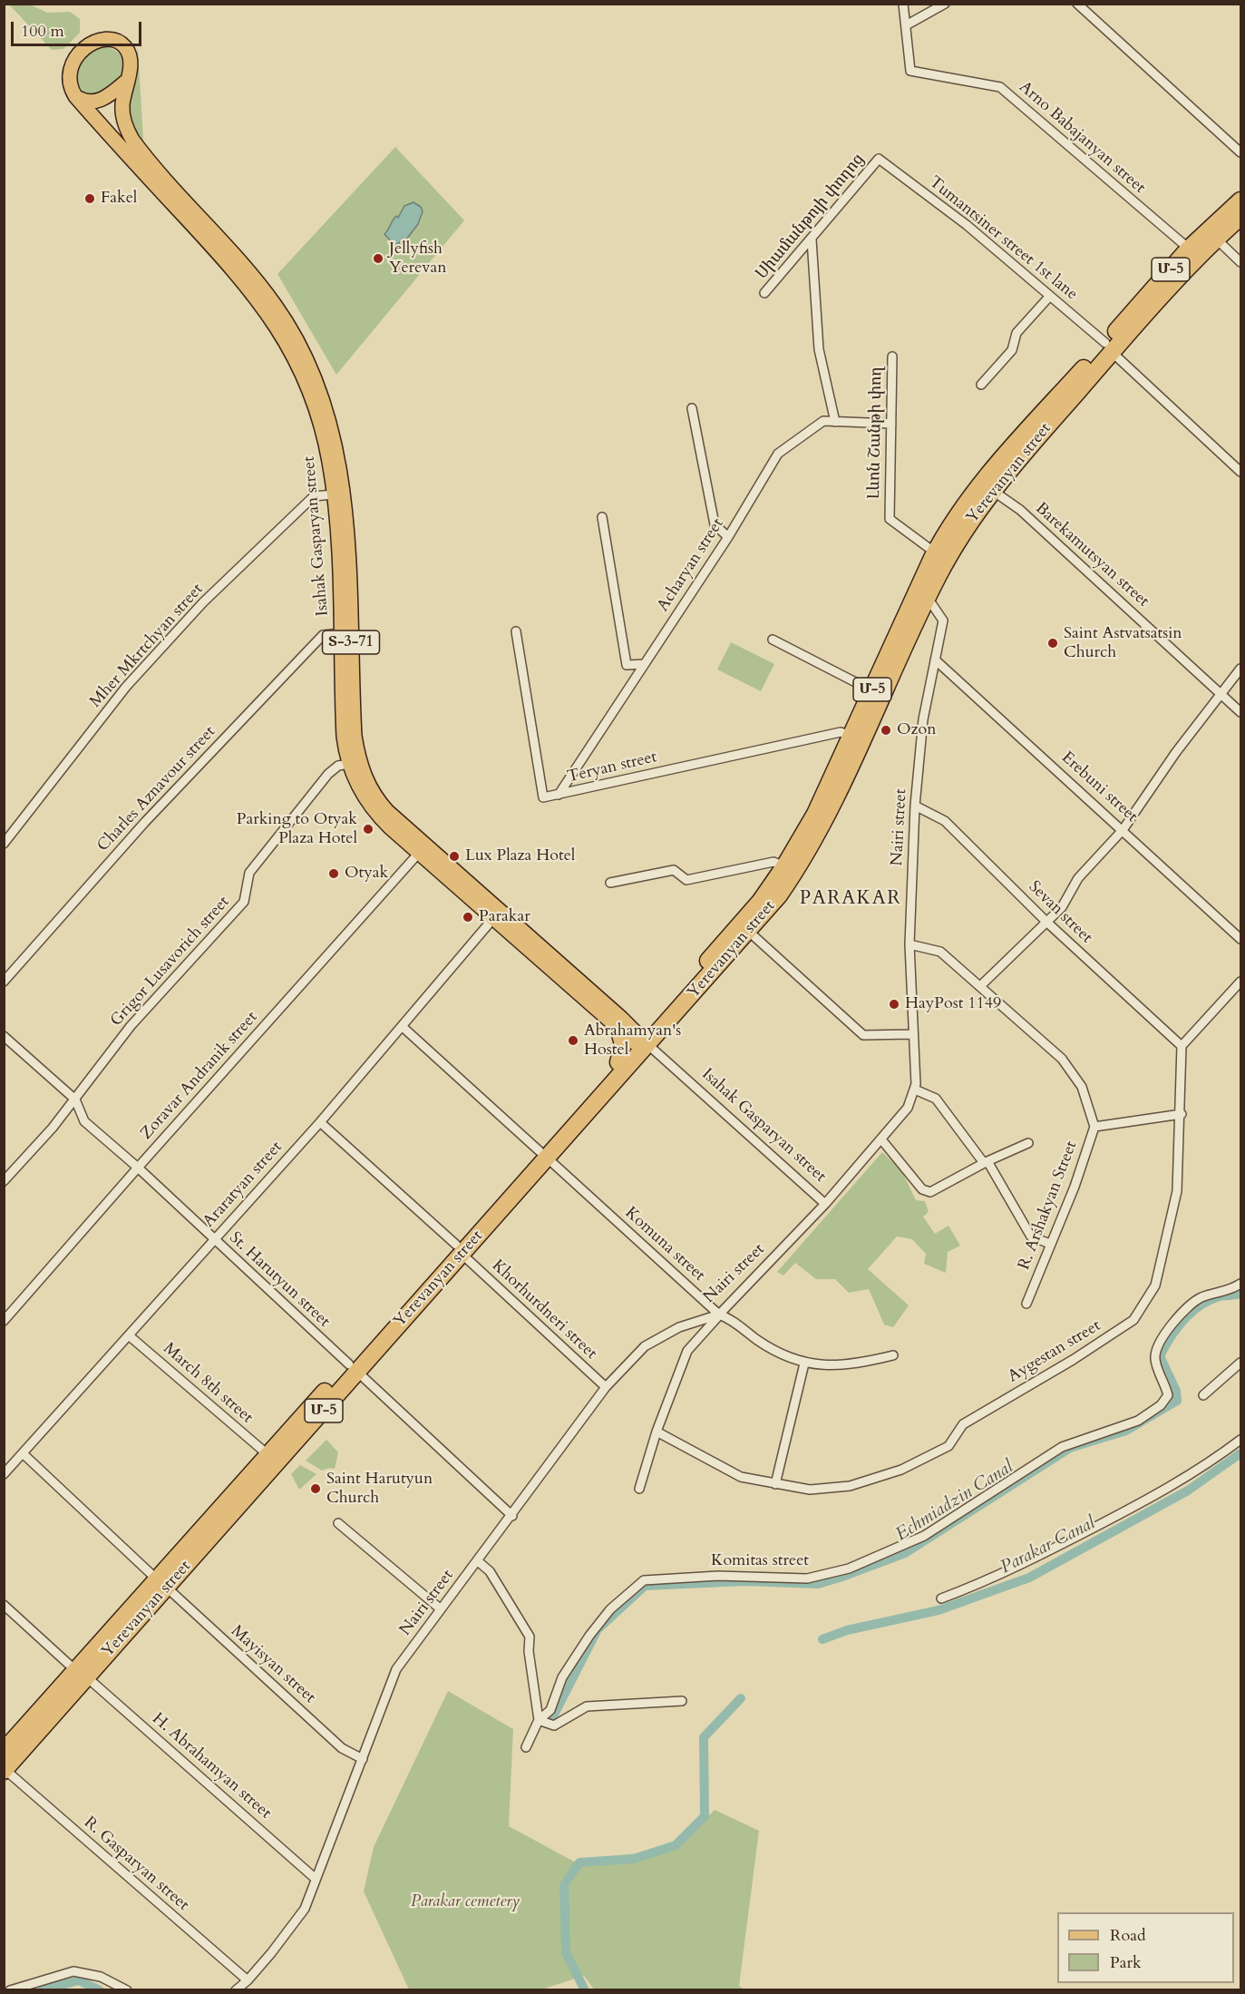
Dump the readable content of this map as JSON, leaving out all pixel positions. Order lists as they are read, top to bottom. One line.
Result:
{"streets":{"highway":["Մ-5","Yerevanyan street"],"main road":["Isahak Gasparyan street","Տ-3-71"],"street":["Arno Babajanyan street","Սիամանթոյի փողոց","Tumantsiner street 1st lane","Լևոն Շանթի փող","Barekamutsyan street","Acharyan street","Mher Mkrtchyan street","Teryan street","Erebuni street","Charles Aznavour street","Nairi street","Sevan street","Grigor Lusavorich street","Zoravar Andranik street","Araratyan street","R. Arshakyan Street","Komuna street","St. Harutyun street","Khorhurdneri street","Aygestan street","March 8th street","Komitas street","Mayisyan street","H. Abrahamyan street","R. Gasparyan street"]},"crossings":[["Arno Babajanyan street","Yerevanyan street"],["Սիամանթոյի փողոց","Tumantsiner street 1st lane"],["Tumantsiner street 1st lane","Yerevanyan street"],["Լևոն Շանթի փող","Yerevanyan street"],["Լևոն Շանթի փող","Acharyan street"],["Yerevanyan street","Isahak Gasparyan street"],["Yerevanyan street","Barekamutsyan street"],["Yerevanyan street","Teryan street"],["Yerevanyan street","Nairi street"],["Yerevanyan street","Komuna street"],["Yerevanyan street","St. Harutyun street"],["Yerevanyan street","Khorhurdneri street"],["Yerevanyan street","March 8th street"],["Yerevanyan street","Mayisyan street"],["Yerevanyan street","H. Abrahamyan street"],["Yerevanyan street","R. Gasparyan street"],["Isahak Gasparyan street","Mher Mkrtchyan street"],["Isahak Gasparyan street","Charles Aznavour street"],["Isahak Gasparyan street","Nairi street"],["Isahak Gasparyan street","Grigor Lusavorich street"],["Isahak Gasparyan street","Zoravar Andranik street"],["Isahak Gasparyan street","Araratyan street"],["Acharyan street","Teryan street"],["Erebuni street","Nairi street"],["Nairi street","Sevan street"],["Nairi street","R. Arshakyan Street"],["Nairi street","Komuna street"],["Nairi street","St. Harutyun street"],["Nairi street","Khorhurdneri street"],["Nairi street","Mayisyan street"],["Nairi street","H. Abrahamyan street"],["Nairi street","R. Gasparyan street"],["Sevan street","Aygestan street"],["Grigor Lusavorich street","St. Harutyun street"],["Zoravar Andranik street","St. Harutyun street"],["Araratyan street","Komuna street"],["Araratyan street","St. Harutyun street"],["Araratyan street","Khorhurdneri street"],["Araratyan street","March 8th street"],["Araratyan street","Mayisyan street"]],"districts":["PARAKAR"],"water":["Echmiadzin Canal","Parakar Canal"],"parks":["Parakar cemetery"],"places":["Fakel","Jellyfish Yerevan","Saint Astvatsatsin Church","Ozon","Parking to Otyak Plaza Hotel","Lux Plaza Hotel","Otyak","Parakar","HayPost 1149","Abrahamyan's Hostel","Saint Harutyun Church"],"legend":["Road","Park"],"scale_bar":"100 m"}
